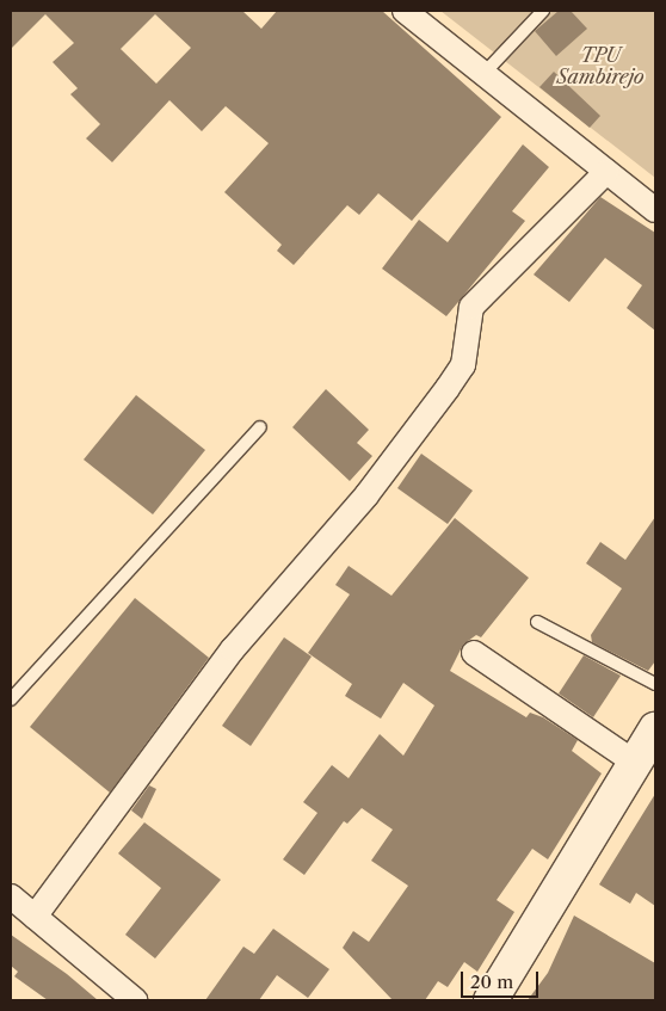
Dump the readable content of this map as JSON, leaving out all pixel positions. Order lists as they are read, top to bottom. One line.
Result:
{"parks":["TPU Sambirejo"],"scale_bar":"20 m"}
